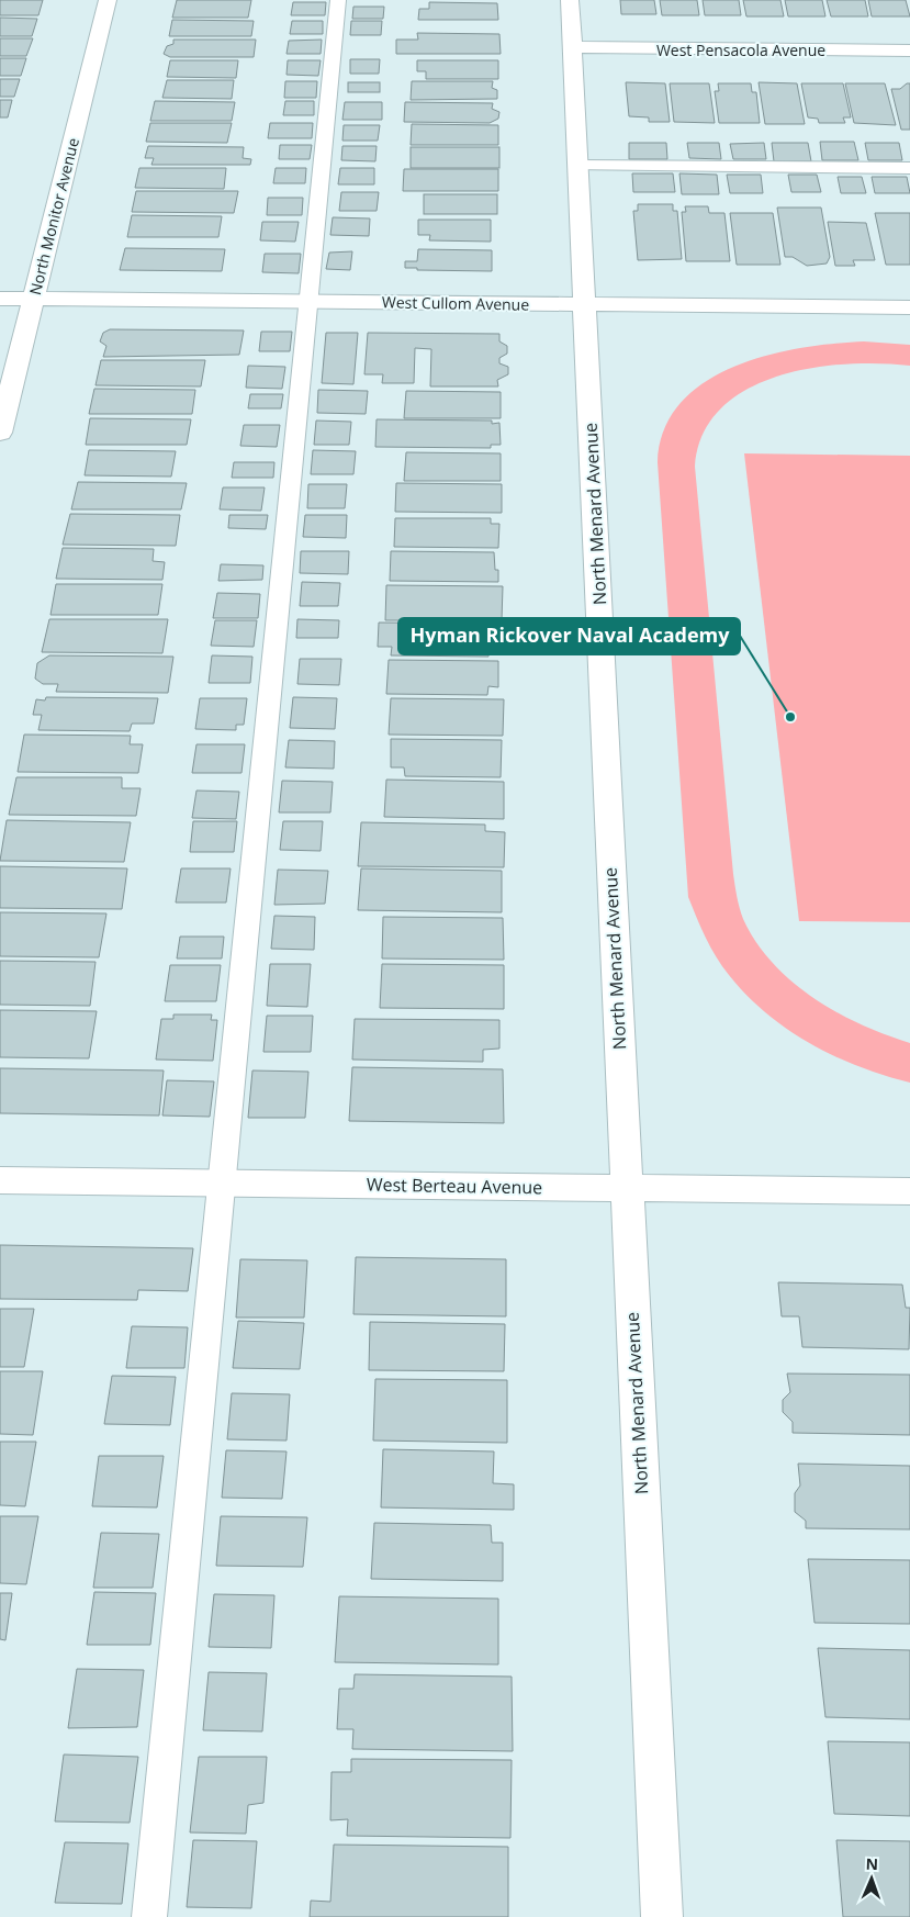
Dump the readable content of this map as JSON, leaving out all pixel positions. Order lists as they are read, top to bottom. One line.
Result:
{"streets":{"street":["West Pensacola Avenue","North Monitor Avenue","West Cullom Avenue","North Menard Avenue","West Berteau Avenue"]},"crossings":[["West Pensacola Avenue","North Menard Avenue"],["North Monitor Avenue","West Cullom Avenue"],["West Cullom Avenue","North Menard Avenue"],["North Menard Avenue","West Berteau Avenue"]],"places":["Hyman Rickover Naval Academy"],"north":"top"}
